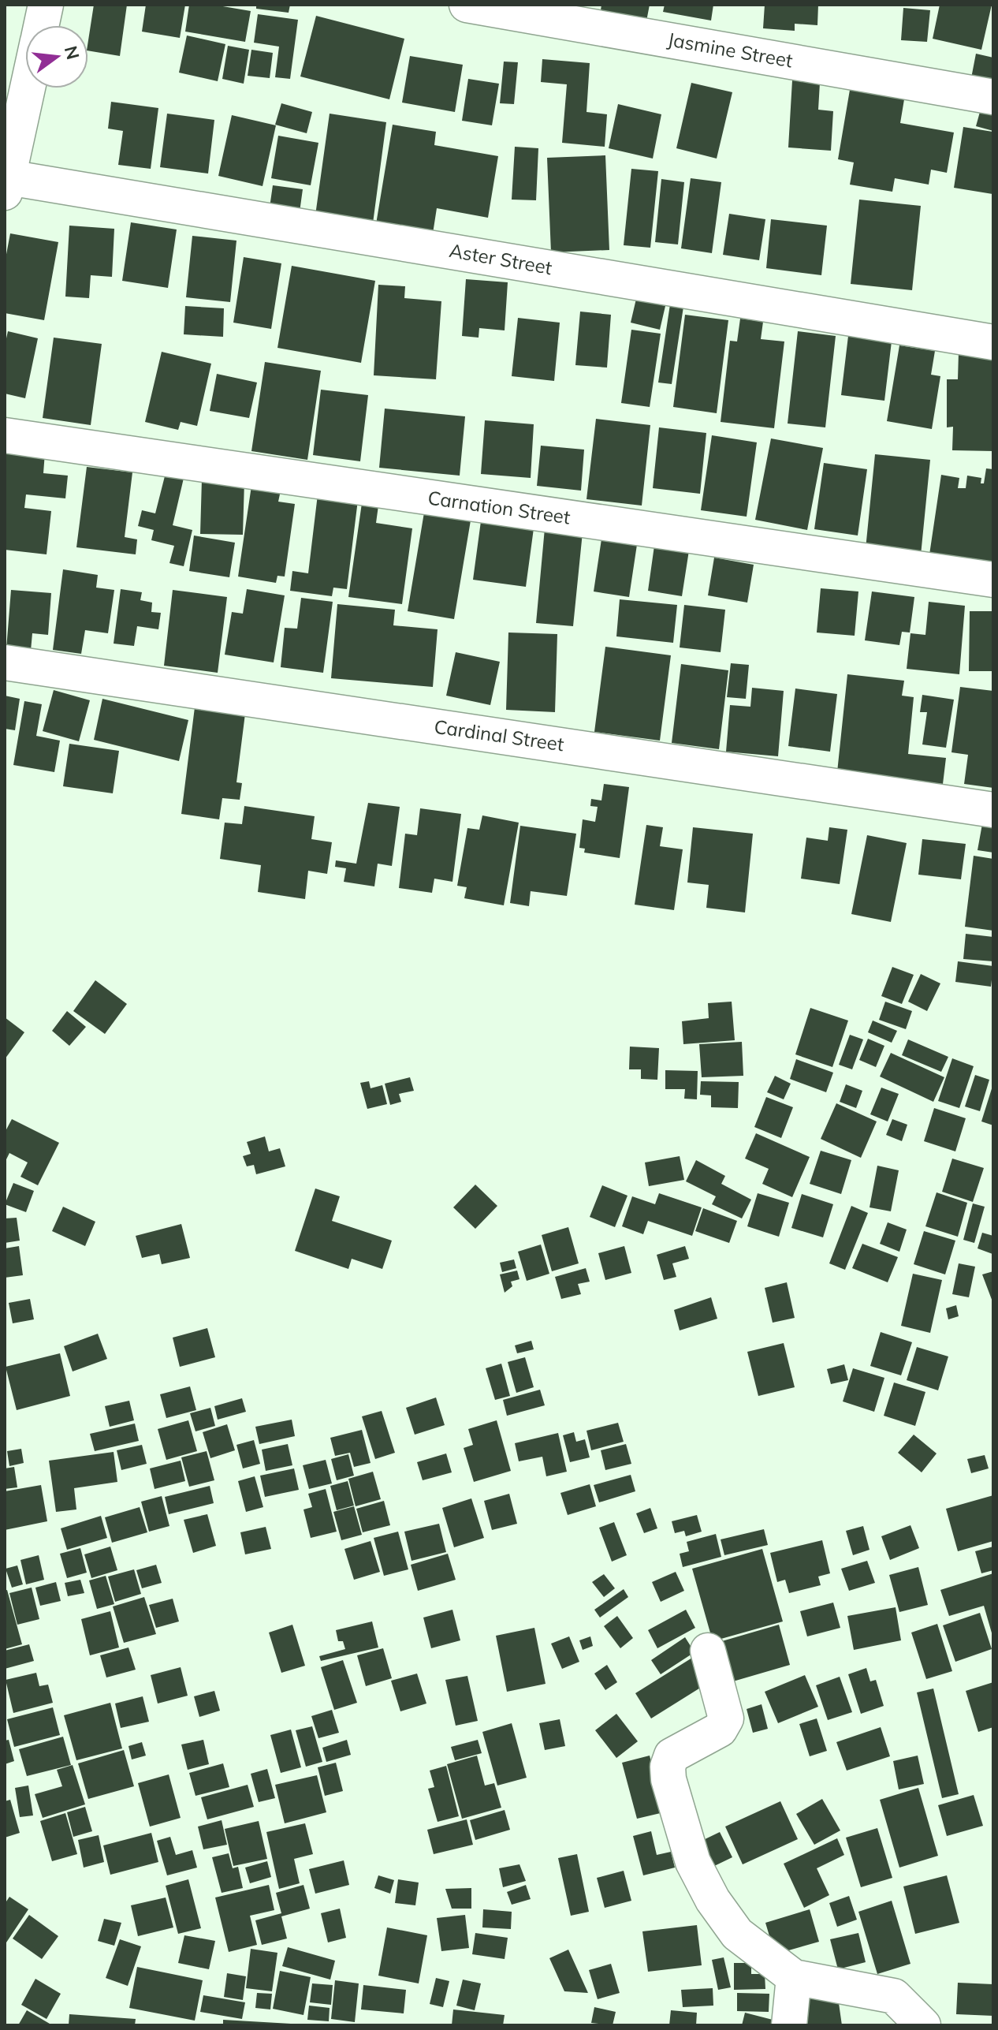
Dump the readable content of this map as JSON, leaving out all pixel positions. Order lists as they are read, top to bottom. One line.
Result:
{"streets":{"street":["Jasmine Street","Aster Street","Carnation Street","Cardinal Street"]},"north":"right"}
